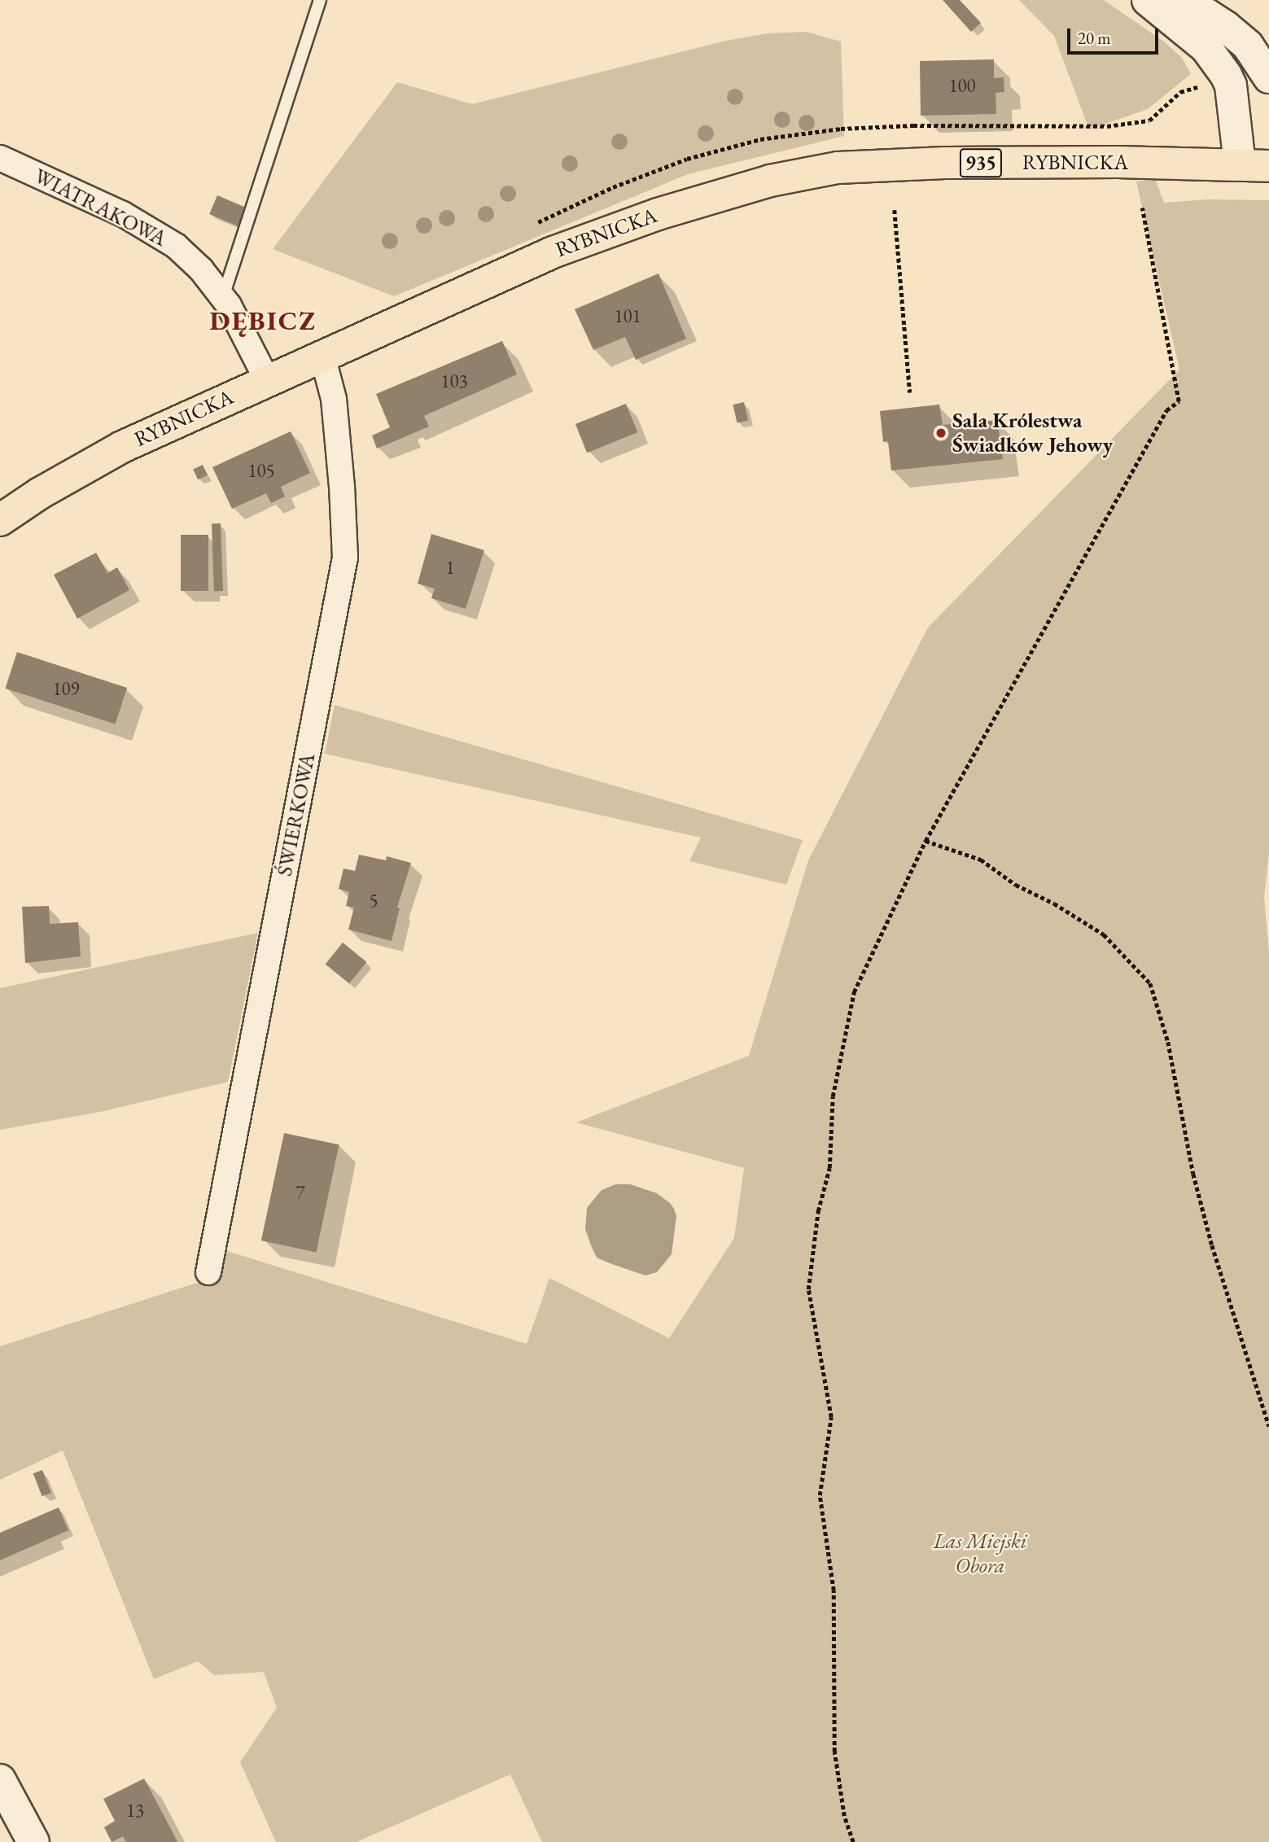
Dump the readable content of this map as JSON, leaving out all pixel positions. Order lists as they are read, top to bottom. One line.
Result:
{"streets":{"main road":["935","RYBNICKA"],"street":["WIATRAKOWA","ŚWIERKOWA"]},"crossings":[["RYBNICKA","WIATRAKOWA"],["RYBNICKA","ŚWIERKOWA"]],"districts":["DĘBICZ"],"parks":["Las Miejski Obora"],"places":["Sala Królestwa Świadków Jehowy"],"house_numbers":["100","101","103","105","1","109","5","7","13"],"scale_bar":"20 m"}
